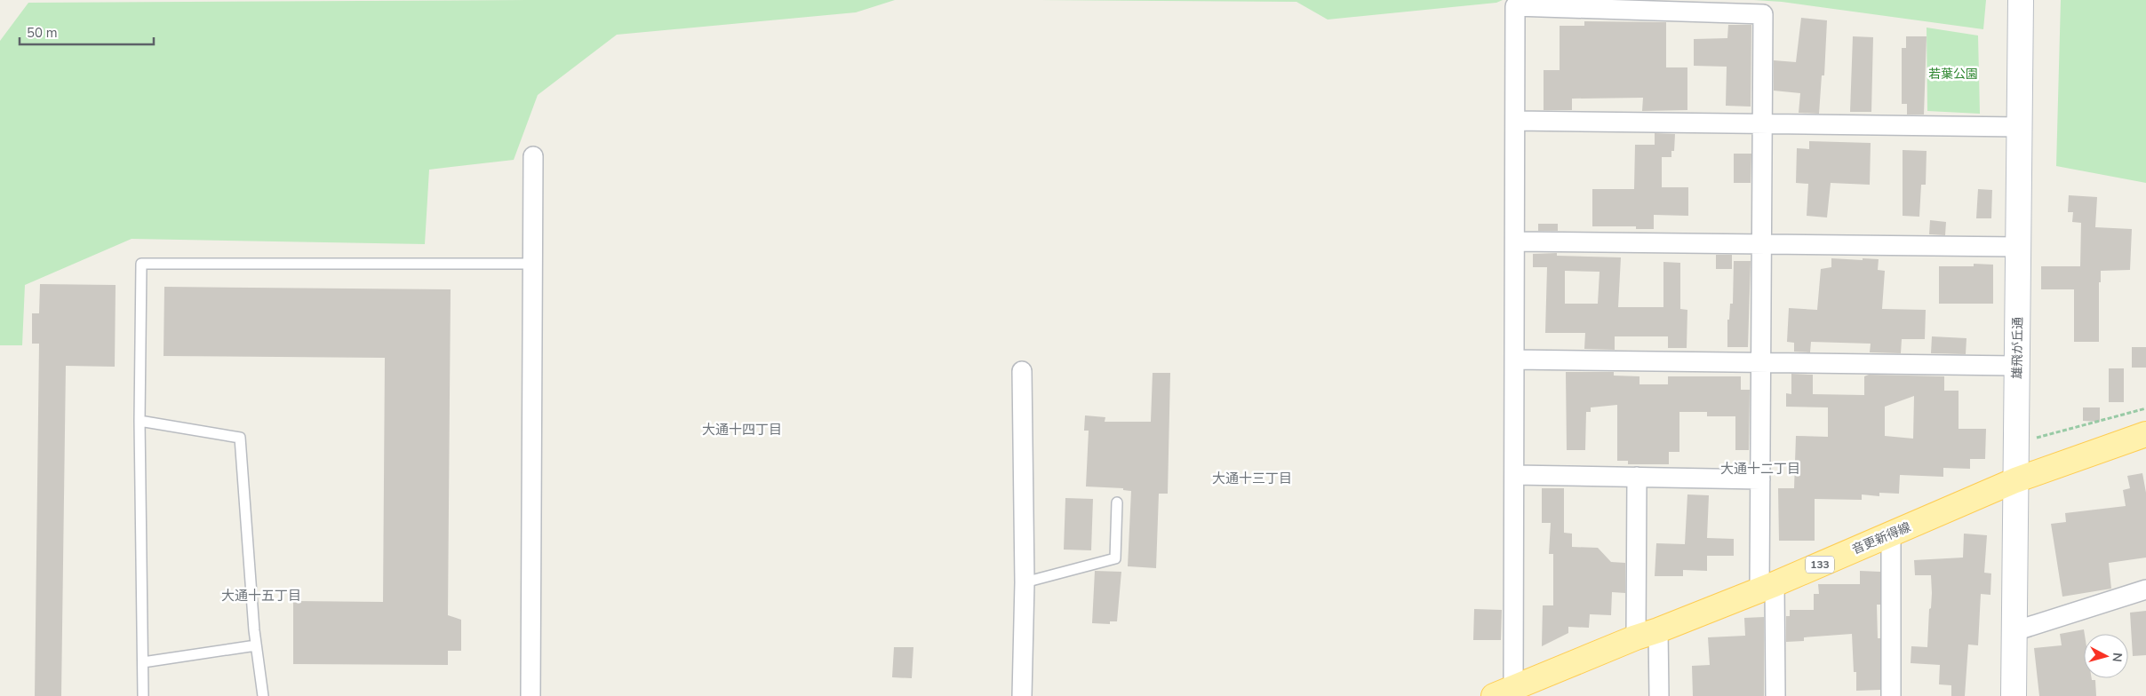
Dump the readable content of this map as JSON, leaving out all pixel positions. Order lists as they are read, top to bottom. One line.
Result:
{"streets":{"main road":["音更新得線","133"],"street":["雄飛が丘通"]},"crossings":[["雄飛が丘通","音更新得線"]],"districts":["大通十四丁目","大通十二丁目","大通十三丁目","大通十五丁目"],"parks":["若葉公園"],"scale_bar":"50 m","north":"right"}
